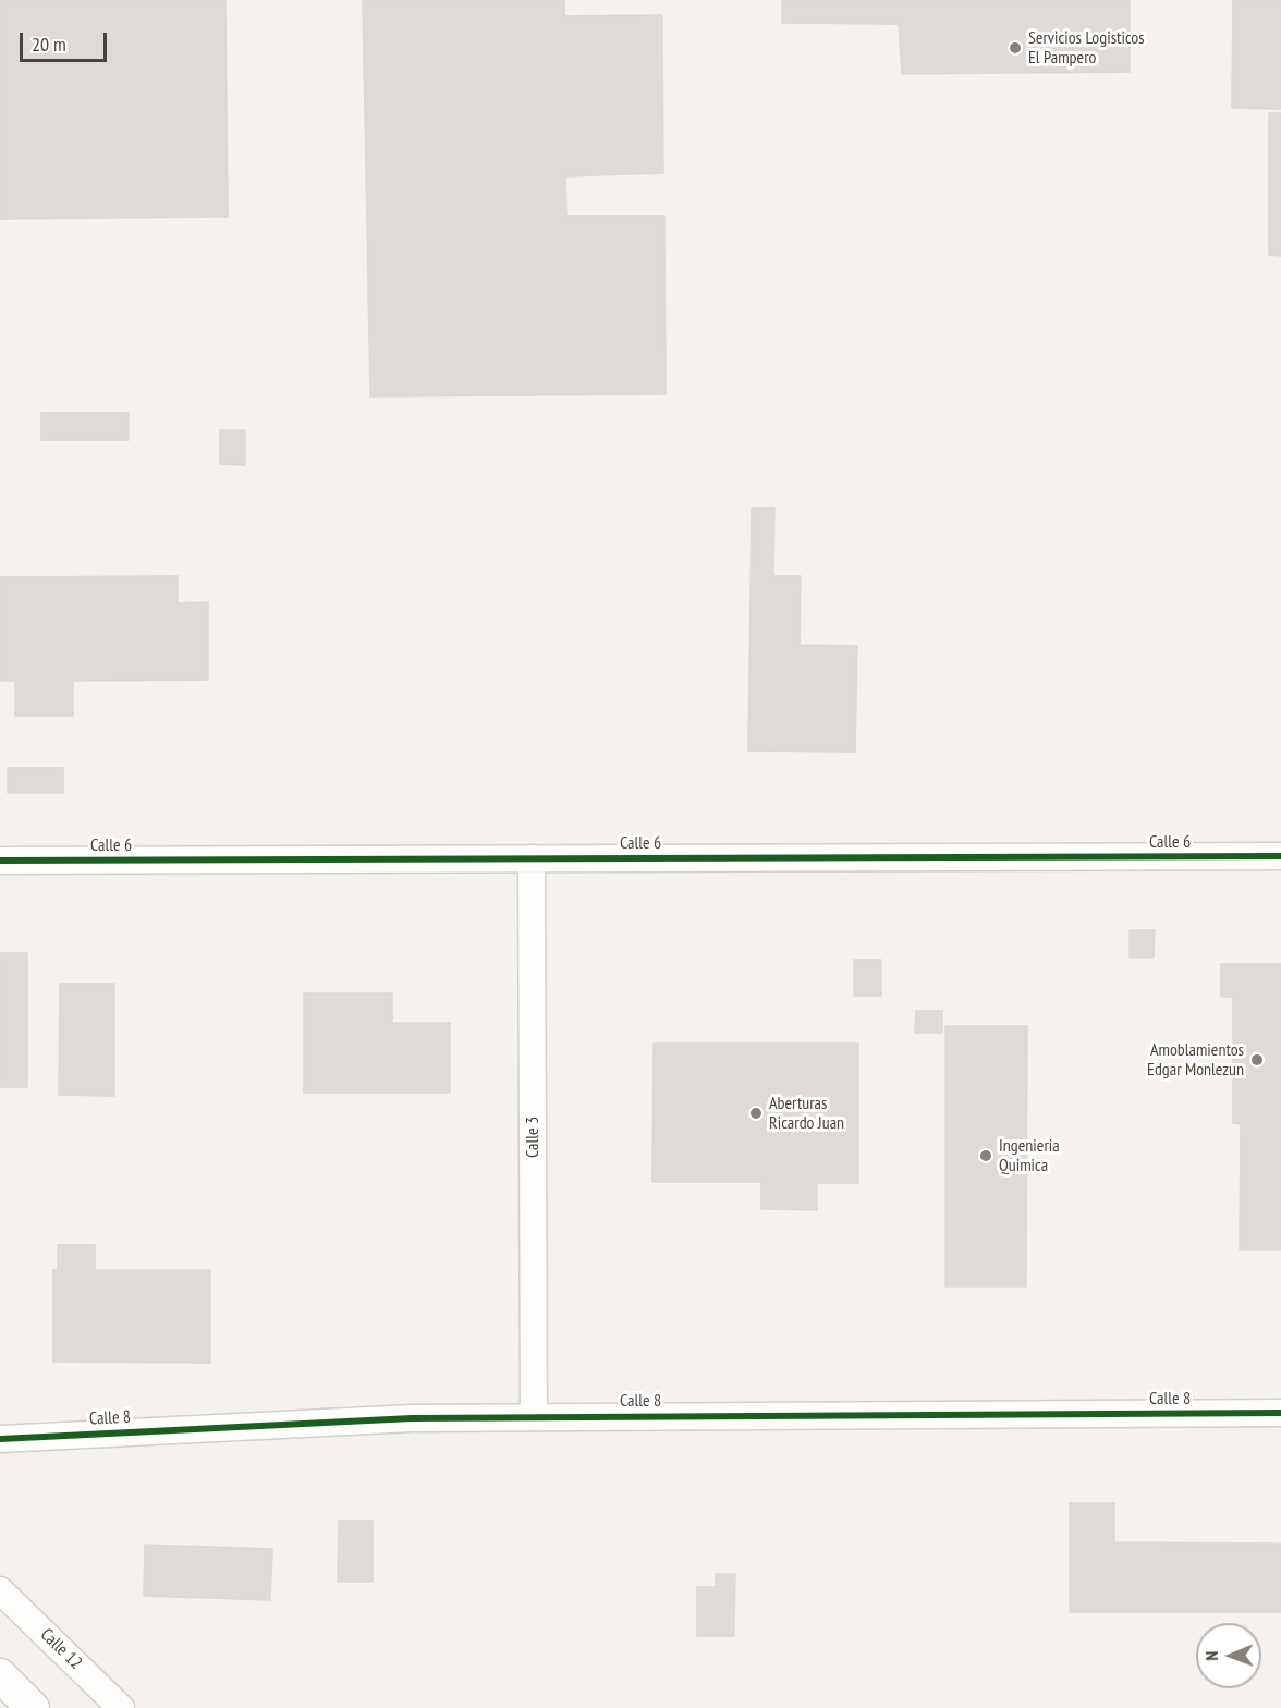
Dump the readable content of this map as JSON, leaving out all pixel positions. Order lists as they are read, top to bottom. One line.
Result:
{"streets":{"street":["Calle 6","Calle 3","Calle 8","Calle 12"]},"crossings":[["Calle 6","Calle 3"],["Calle 3","Calle 8"]],"places":["Servicios Logisticos El Pampero","Amoblamientos Edgar Monlezun","Aberturas Ricardo Juan","Ingenieria Quimica"],"scale_bar":"20 m","north":"left"}
